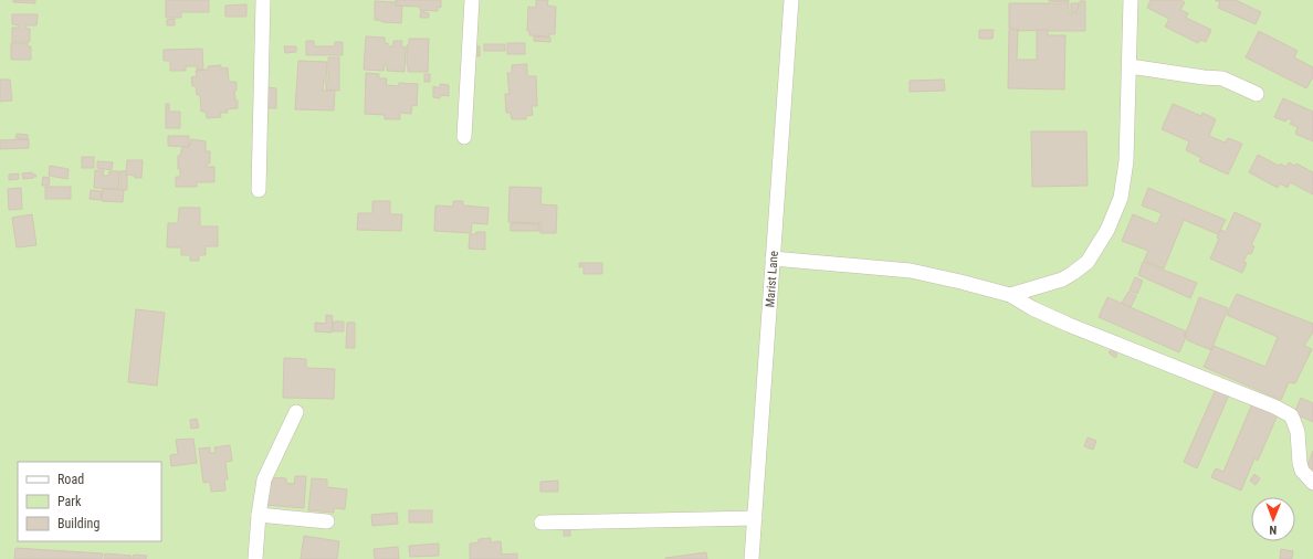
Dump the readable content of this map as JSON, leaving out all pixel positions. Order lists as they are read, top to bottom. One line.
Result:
{"streets":{"street":["Marist Lane"]},"legend":["Road","Park","Building"],"north":"bottom"}
